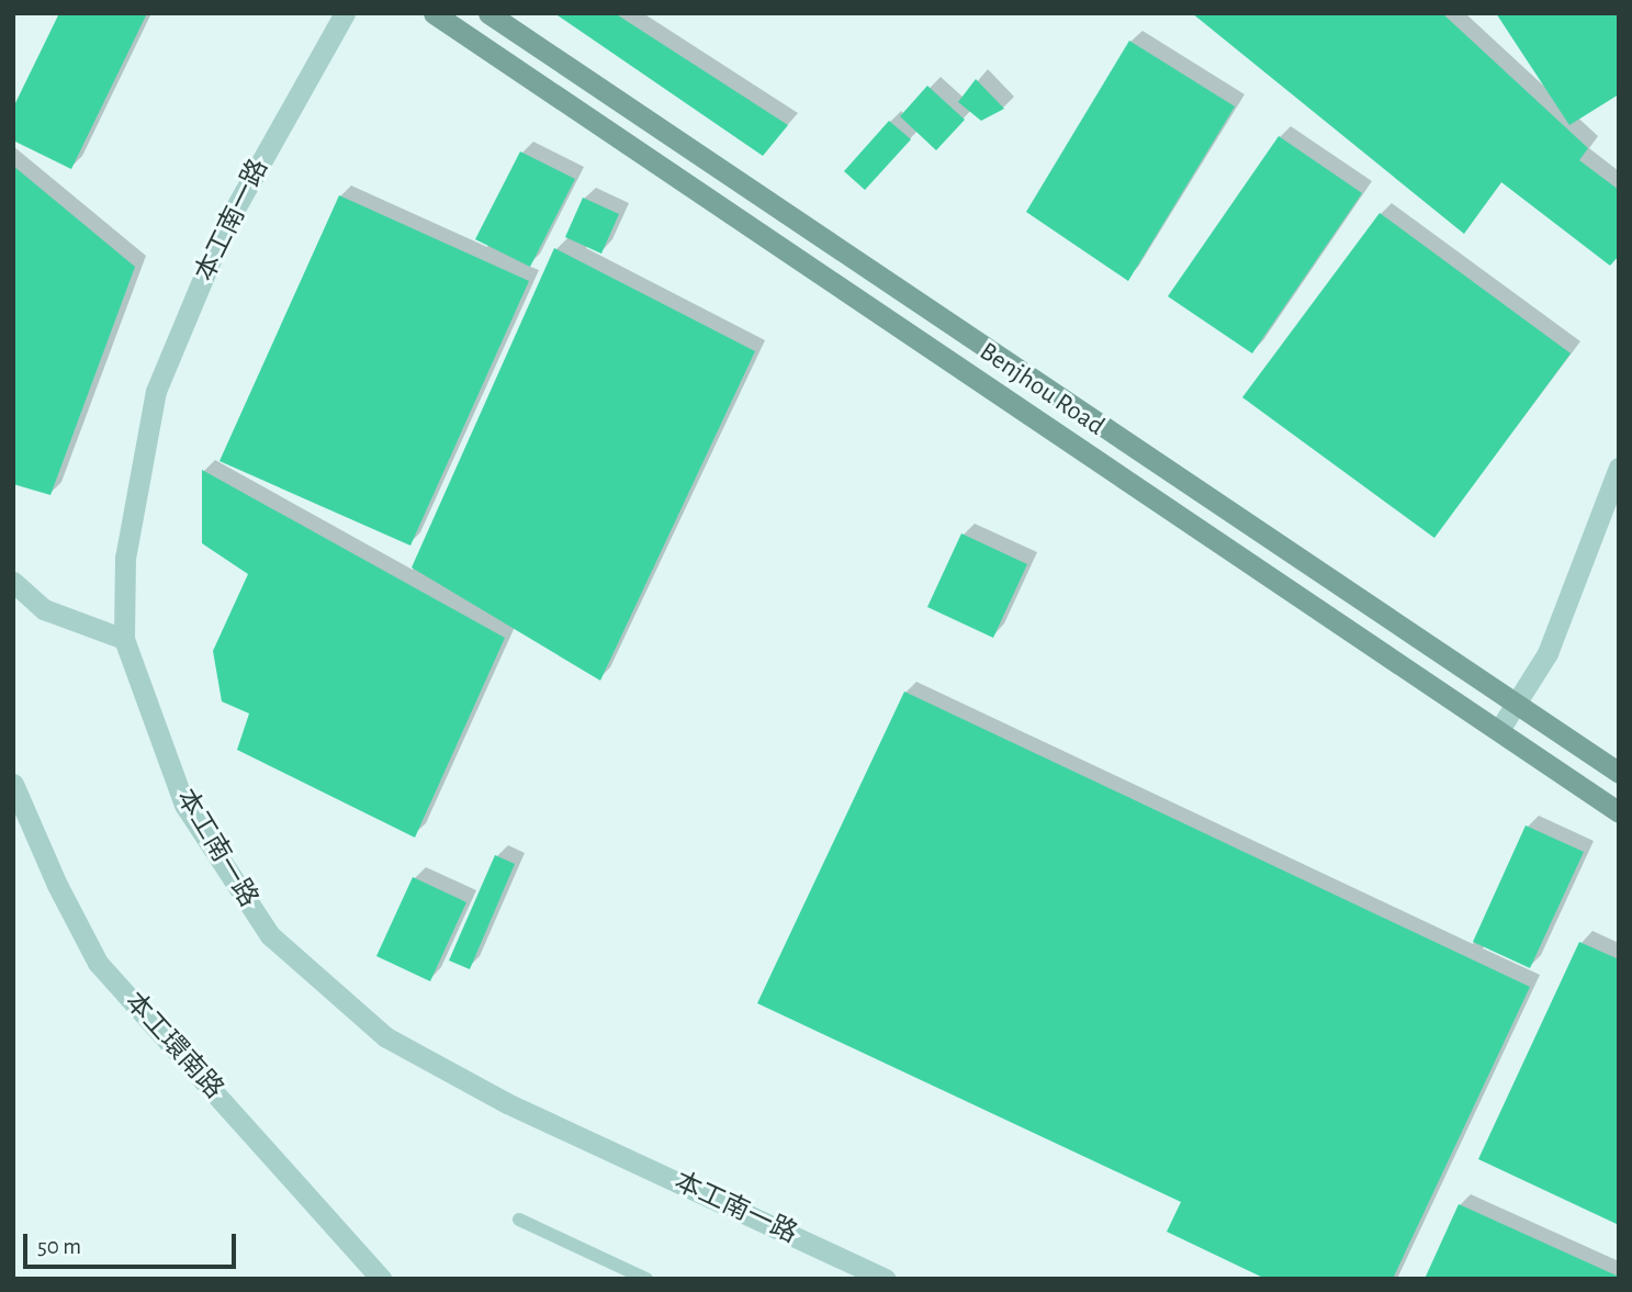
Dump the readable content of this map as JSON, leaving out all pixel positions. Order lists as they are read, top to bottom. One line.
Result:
{"streets":{"main road":["Benjhou Road"],"street":["本工南一路","本工環南路"]},"scale_bar":"50 m"}
